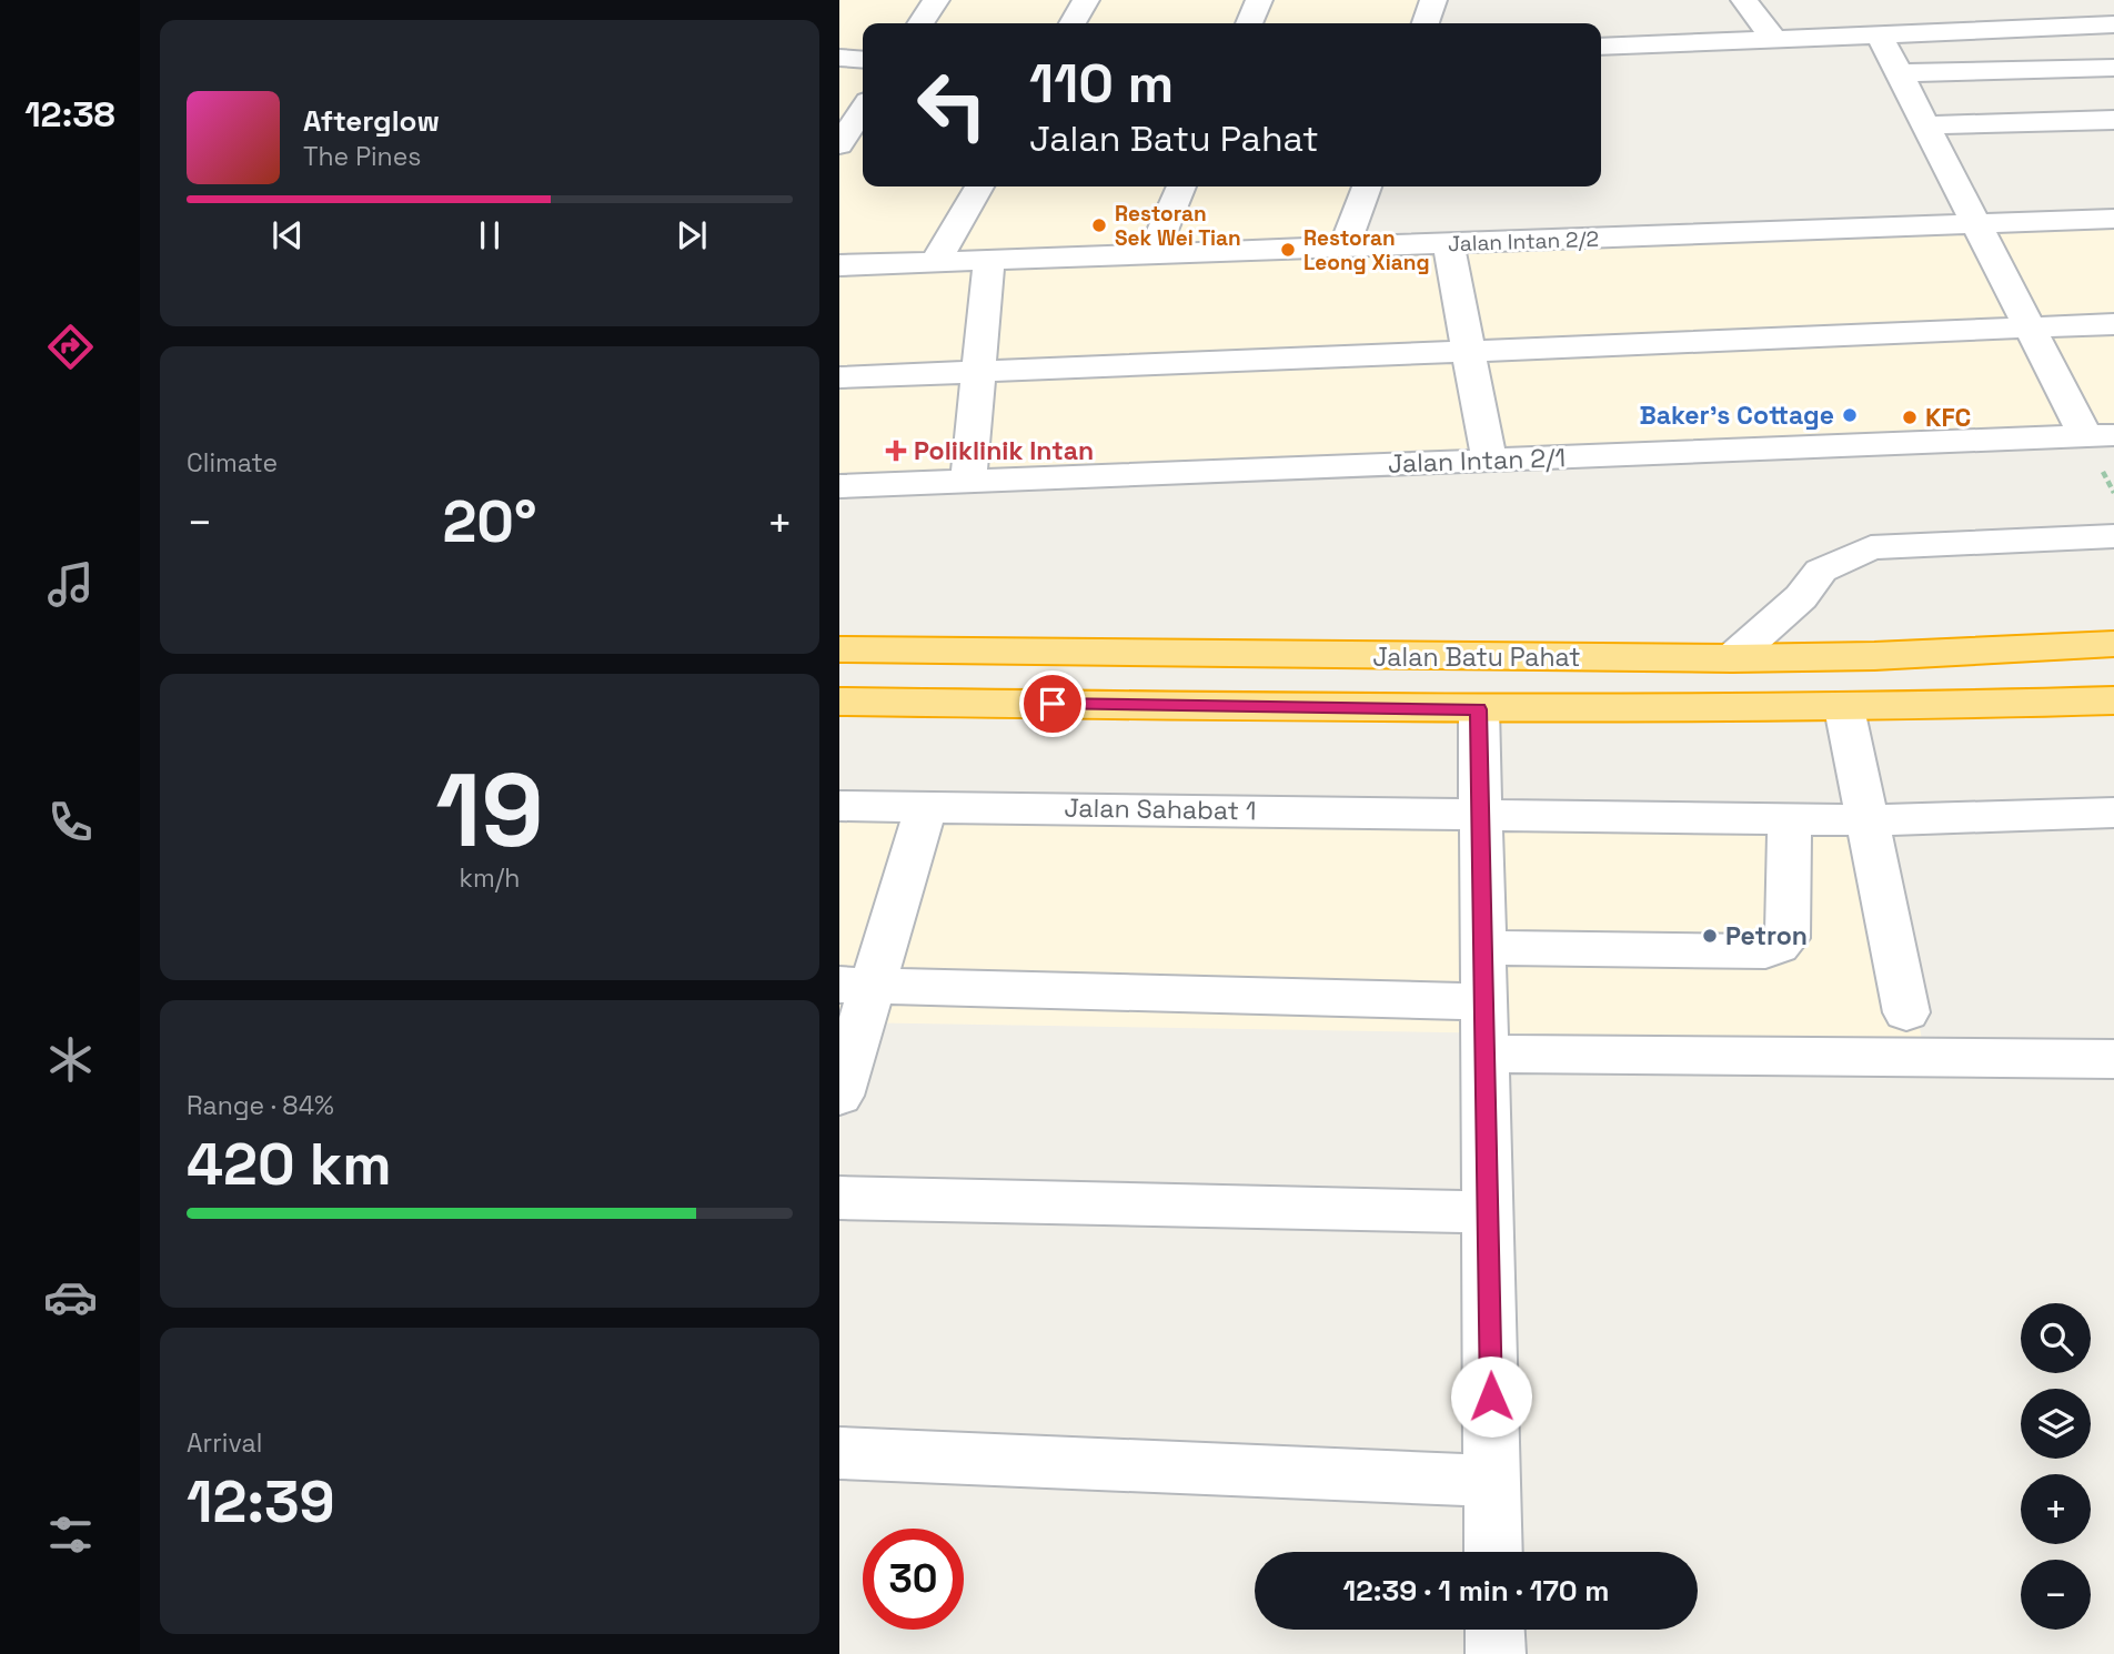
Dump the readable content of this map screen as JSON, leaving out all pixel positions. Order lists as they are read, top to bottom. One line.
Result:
{"streets":{"highway":["Jalan Batu Pahat"],"street":["Jalan Intan 2/2","Jalan Intan 2/1","Jalan Sahabat 1"]},"places":{"other":["Restoran Sek Wei Tian","Restoran Leong Xiang","Baker's Cottage","KFC","Petron"],"health":["Poliklinik Intan"]},"page":{"tabs":"12:38","turn":["110 m","Jalan Batu Pahat"],"song":["Afterglow","The Pines"],"tile":["Climate",["19","km/h"],["Range · 84%","420 km"],["Arrival","12:39"]],"heat":["−","20°","+"],"map_buttons":["+","−"],"limit":"30","trip":"12:39 · 1 min · 170 m"}}
